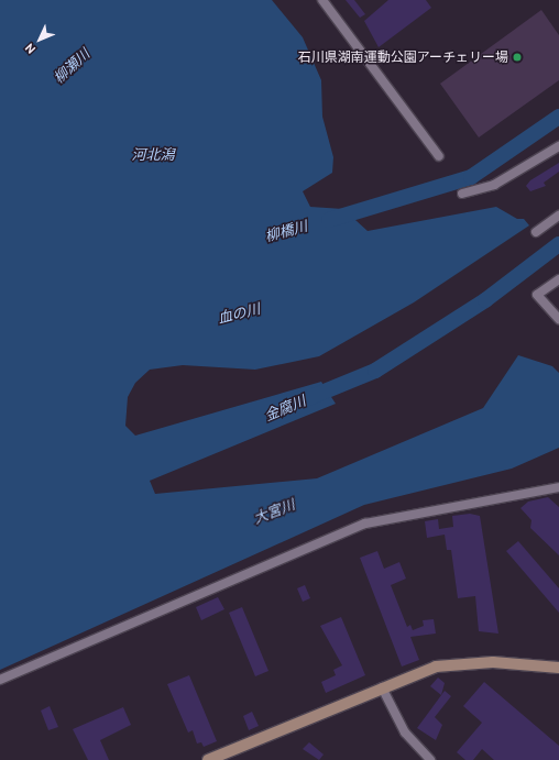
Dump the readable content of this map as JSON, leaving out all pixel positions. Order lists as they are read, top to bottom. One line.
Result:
{"water":["柳瀬川","河北潟","柳橋川","血の川","金腐川","大宮川"],"places":["石川県湖南運動公園アーチェリー場"],"north":"bottom left"}
